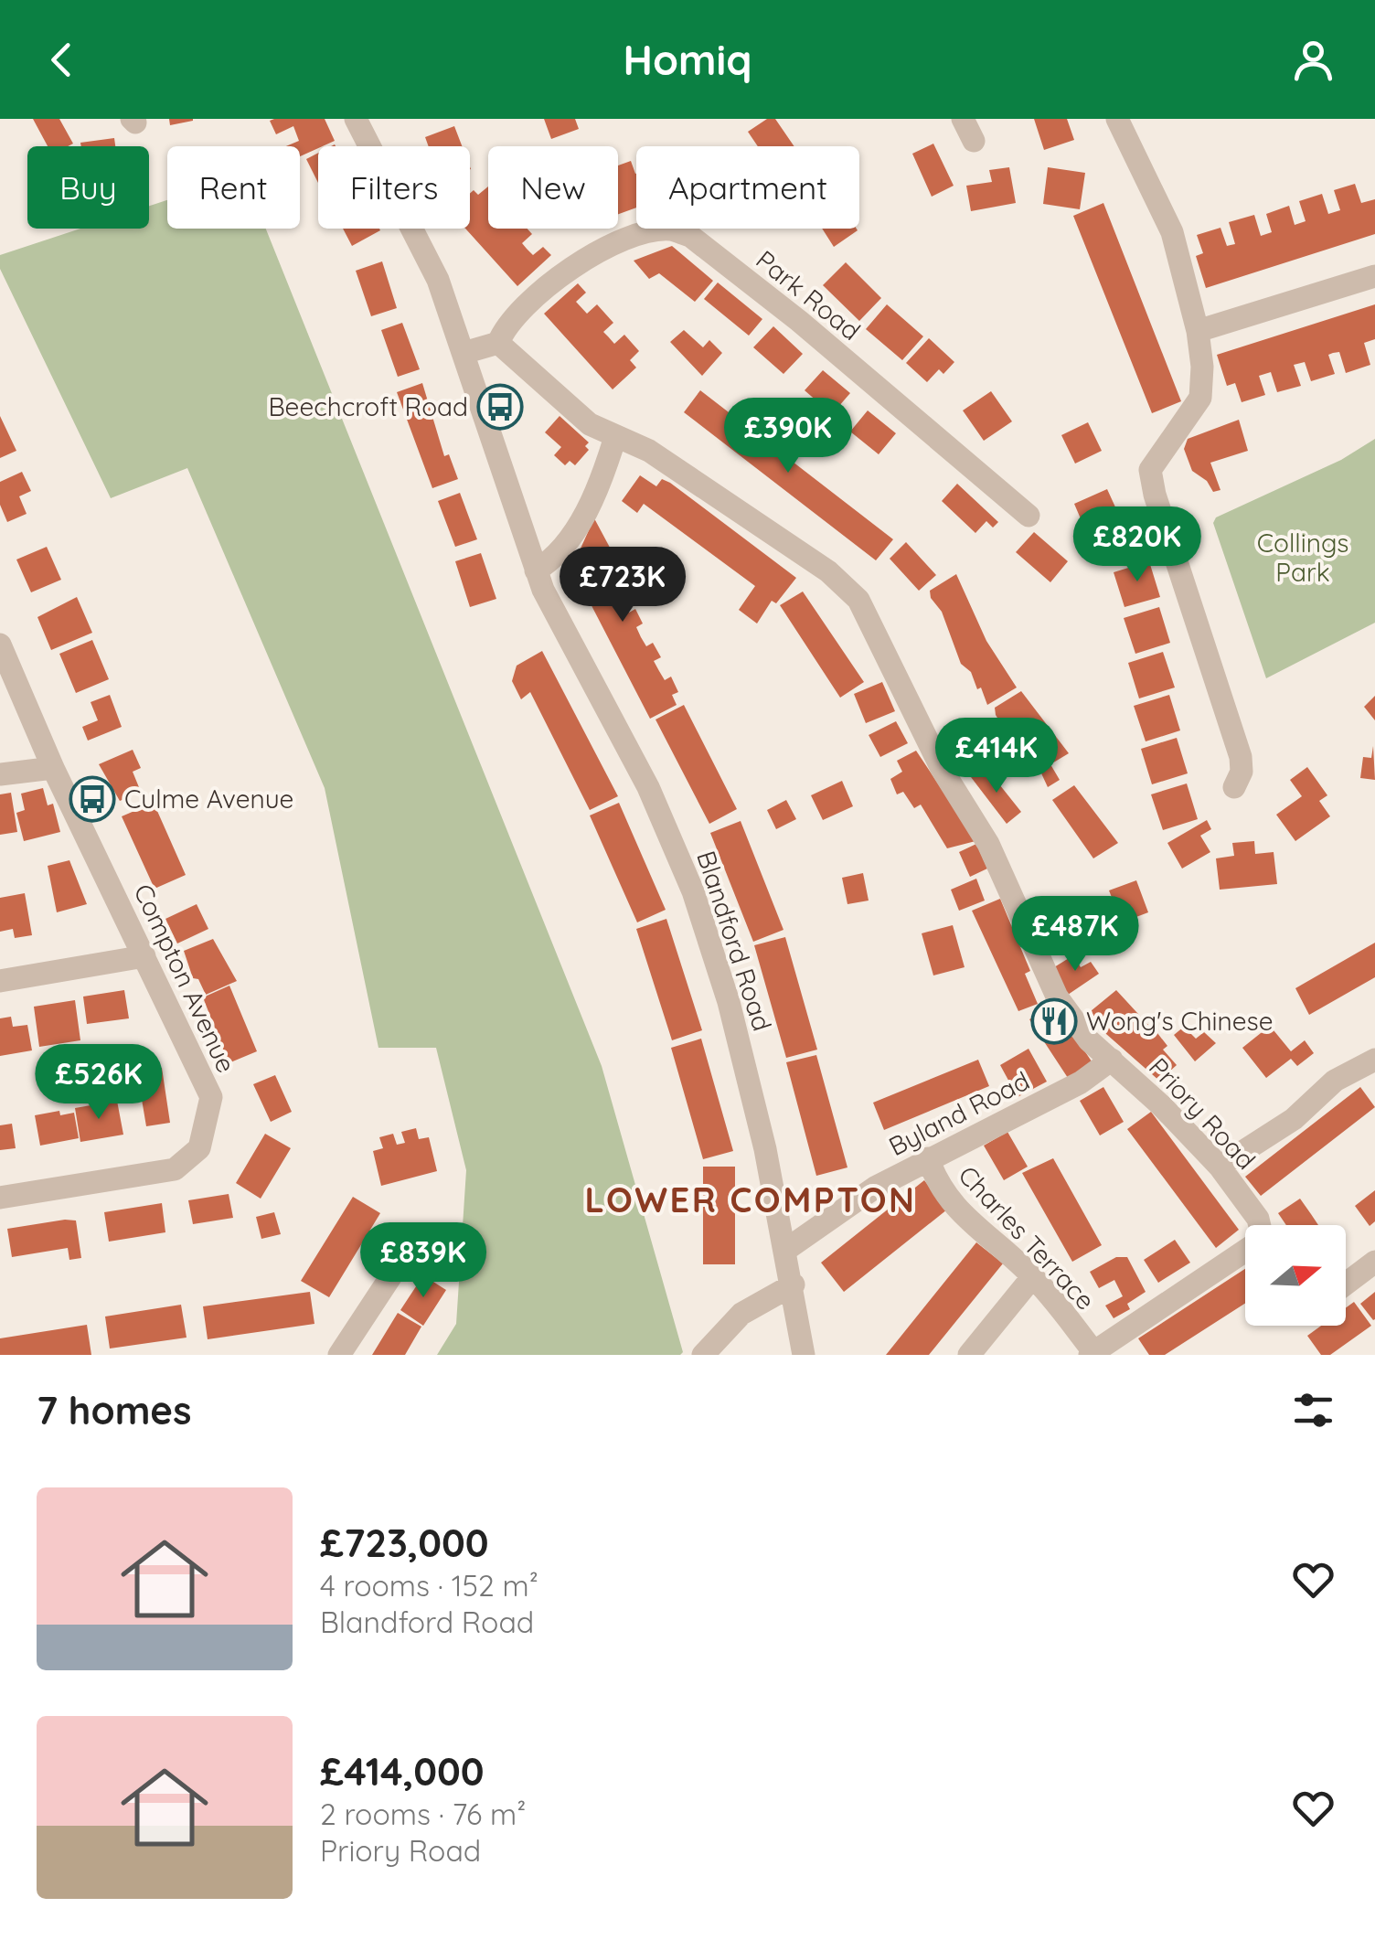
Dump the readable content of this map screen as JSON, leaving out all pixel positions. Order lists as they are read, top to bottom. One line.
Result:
{"streets":{"street":["Park Road","Blandford Road","Compton Avenue","Byland Road","Priory Road","Charles Terrace"]},"crossings":[["Park Road","Priory Road"],["Blandford Road","Byland Road"],["Byland Road","Priory Road"],["Byland Road","Charles Terrace"],["Priory Road","Charles Terrace"]],"districts":["LOWER COMPTON"],"parks":["Collings Park"],"places":{"bus stop":["Beechcroft Road","Culme Avenue"],"restaurant":["Wong's Chinese"]},"north":"right","page":{"header":"Homiq","chip":["Buy","Rent","Filters","New","Apartment"],"price":["£390K","£820K","£723K","£414K","£487K","£526K","£839K"],"heading":"7 homes","list":[{"name":"£723,000","note":"4 rooms · 152 m² · Blandford Road"},{"name":"£414,000","note":"2 rooms · 76 m² · Priory Road"}]}}
